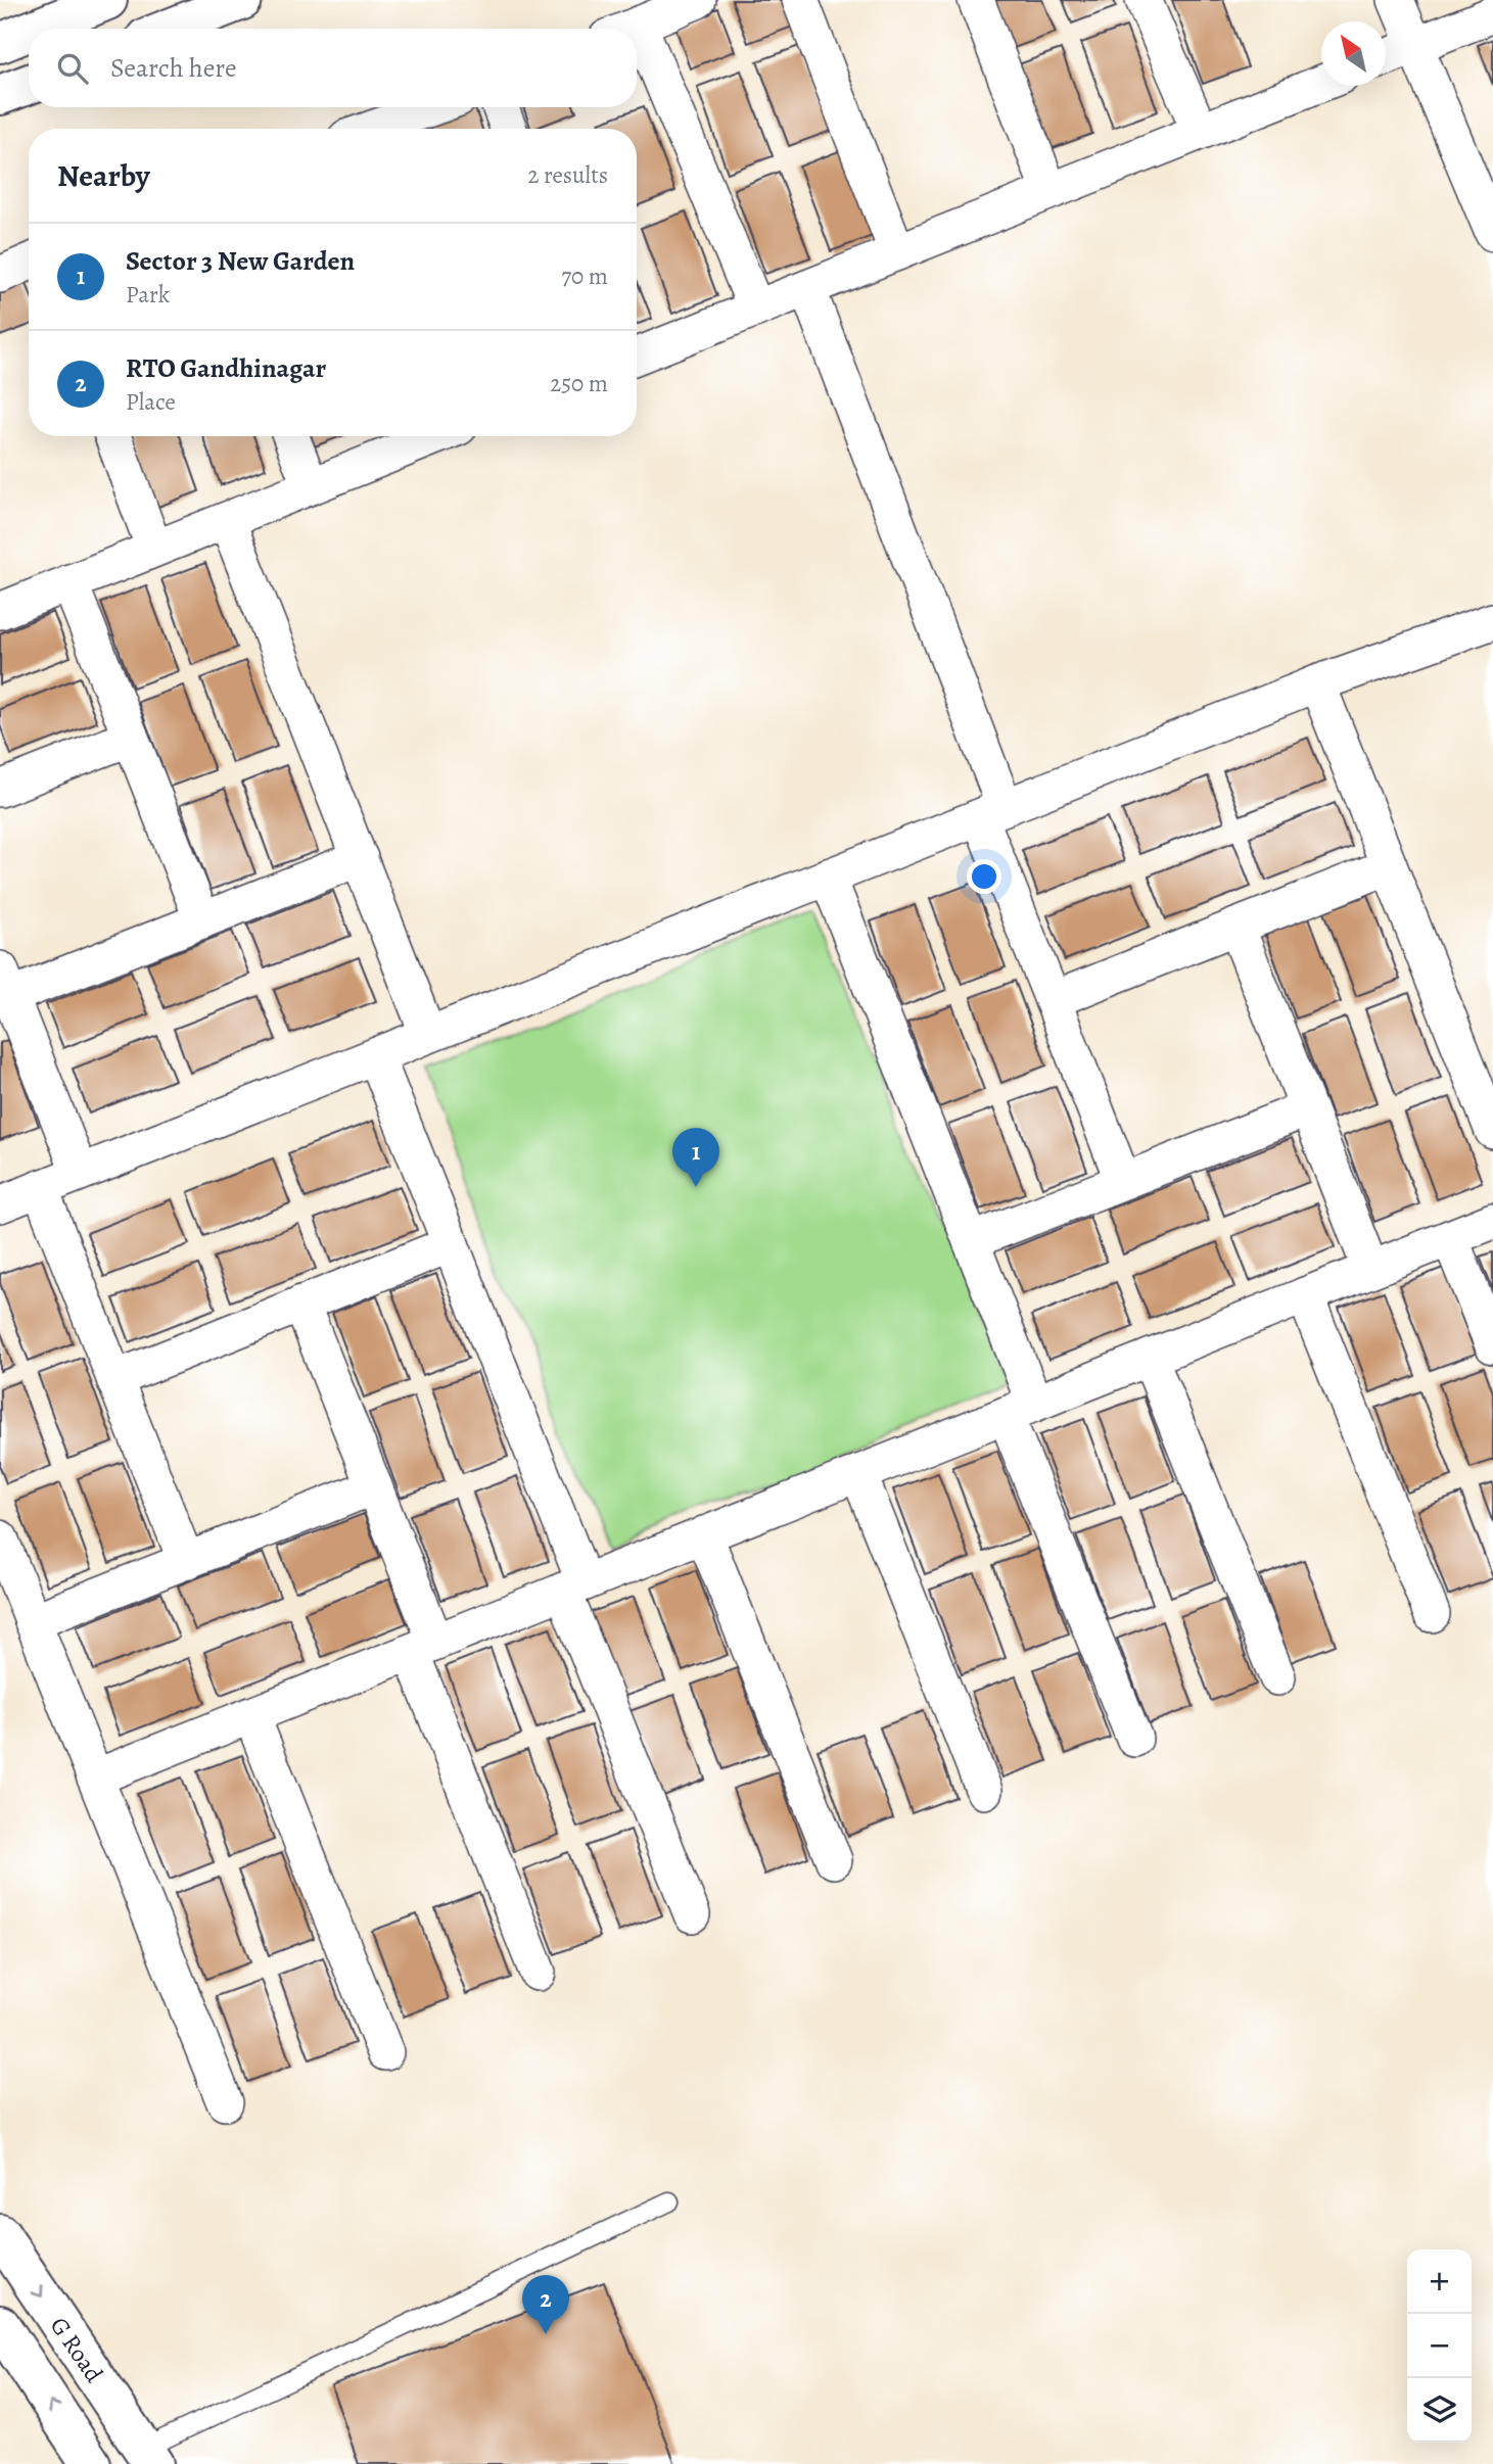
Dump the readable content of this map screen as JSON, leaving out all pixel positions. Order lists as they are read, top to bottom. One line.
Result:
{"streets":{"street":["G Road"]},"north":"top left","page":{"search":"Search here","heading":["Nearby","2 results"],"list":[{"mark":"1","name":"Sector 3 New Garden","note":"Park","value":"70 m"},{"mark":"2","name":"RTO Gandhinagar","note":"Place","value":"250 m"}],"pins":["1","2"],"map_buttons":["+","−"]}}
